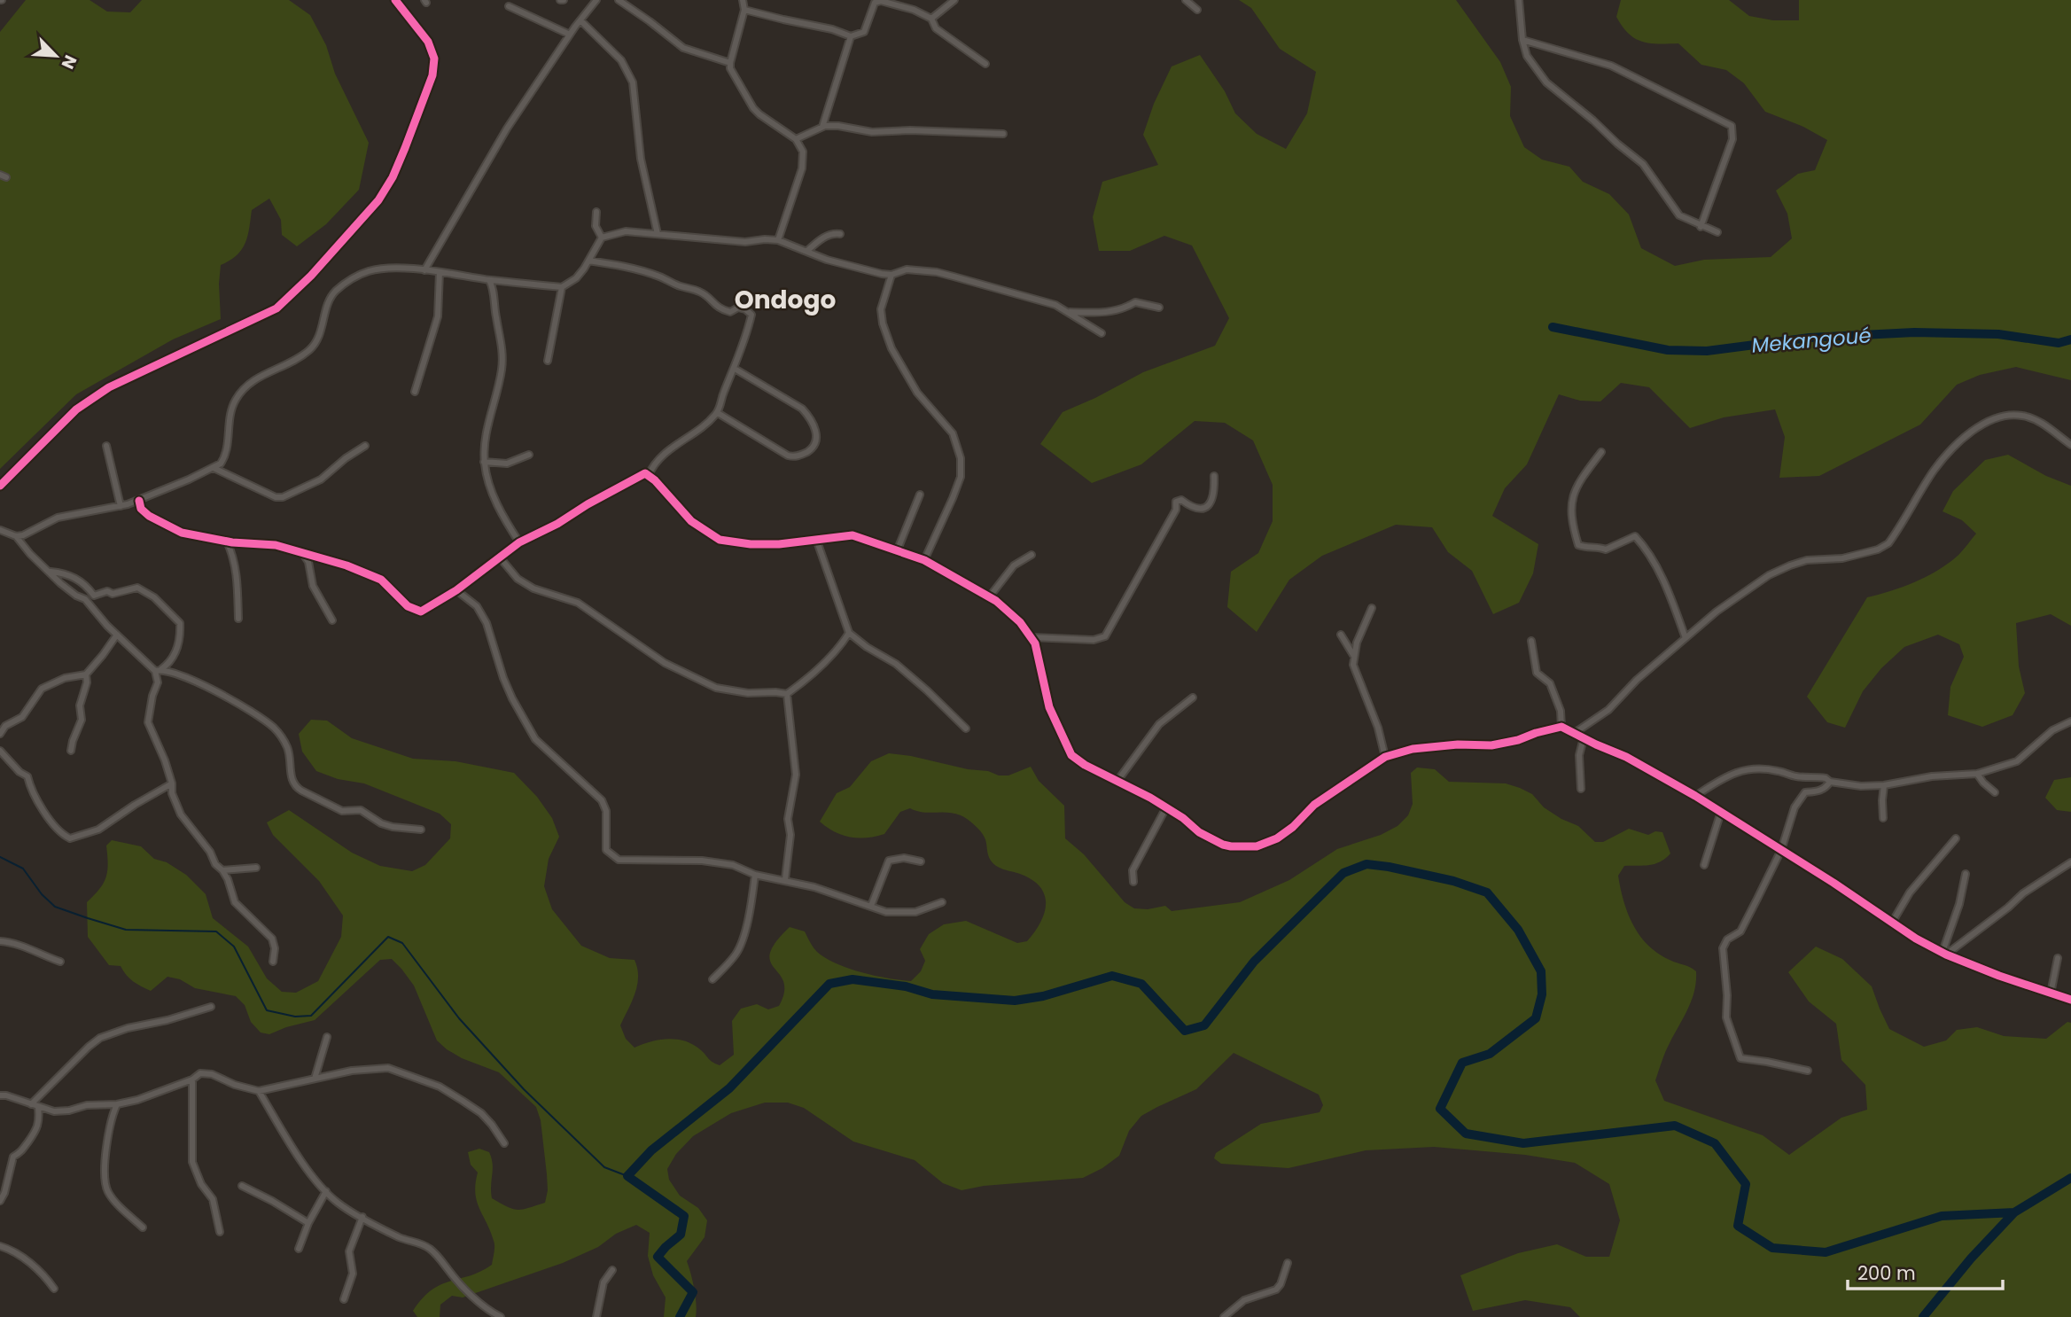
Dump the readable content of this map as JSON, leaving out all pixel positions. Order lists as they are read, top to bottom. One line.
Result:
{"districts":["Ondogo"],"water":["Mekangoué"],"scale_bar":"200 m","north":"bottom right"}
